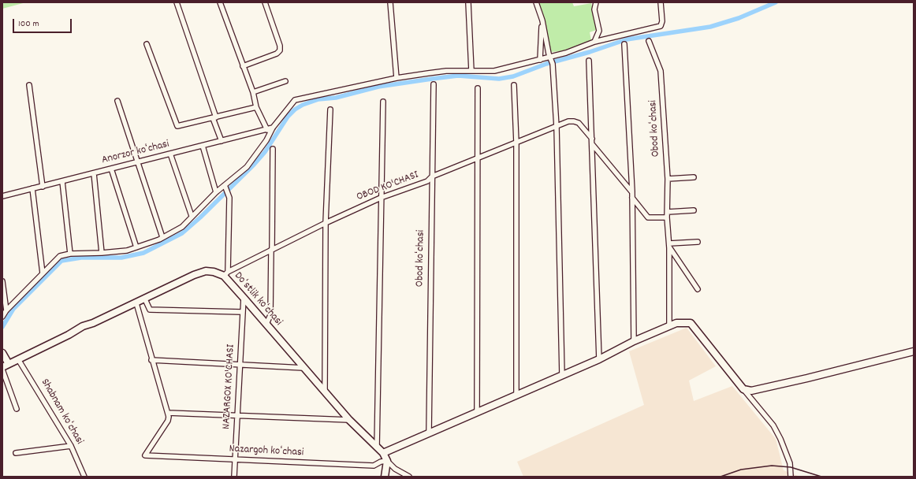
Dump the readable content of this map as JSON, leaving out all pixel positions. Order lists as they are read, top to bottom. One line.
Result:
{"streets":{"street":["Obod koʻchasi","Anorzor koʻchasi","OBOD KO'CHASI","Doʻstlik koʻchasi","NAZARGOX KO'CHASI","Shabnam koʻchasi","Nazargoh koʻchasi"]},"crossings":[["Obod koʻchasi","OBOD KO'CHASI"],["OBOD KO'CHASI","Doʻstlik koʻchasi"],["Doʻstlik koʻchasi","NAZARGOX KO'CHASI"],["Doʻstlik koʻchasi","Shabnam koʻchasi"],["NAZARGOX KO'CHASI","Nazargoh koʻchasi"]],"scale_bar":"100 m"}
